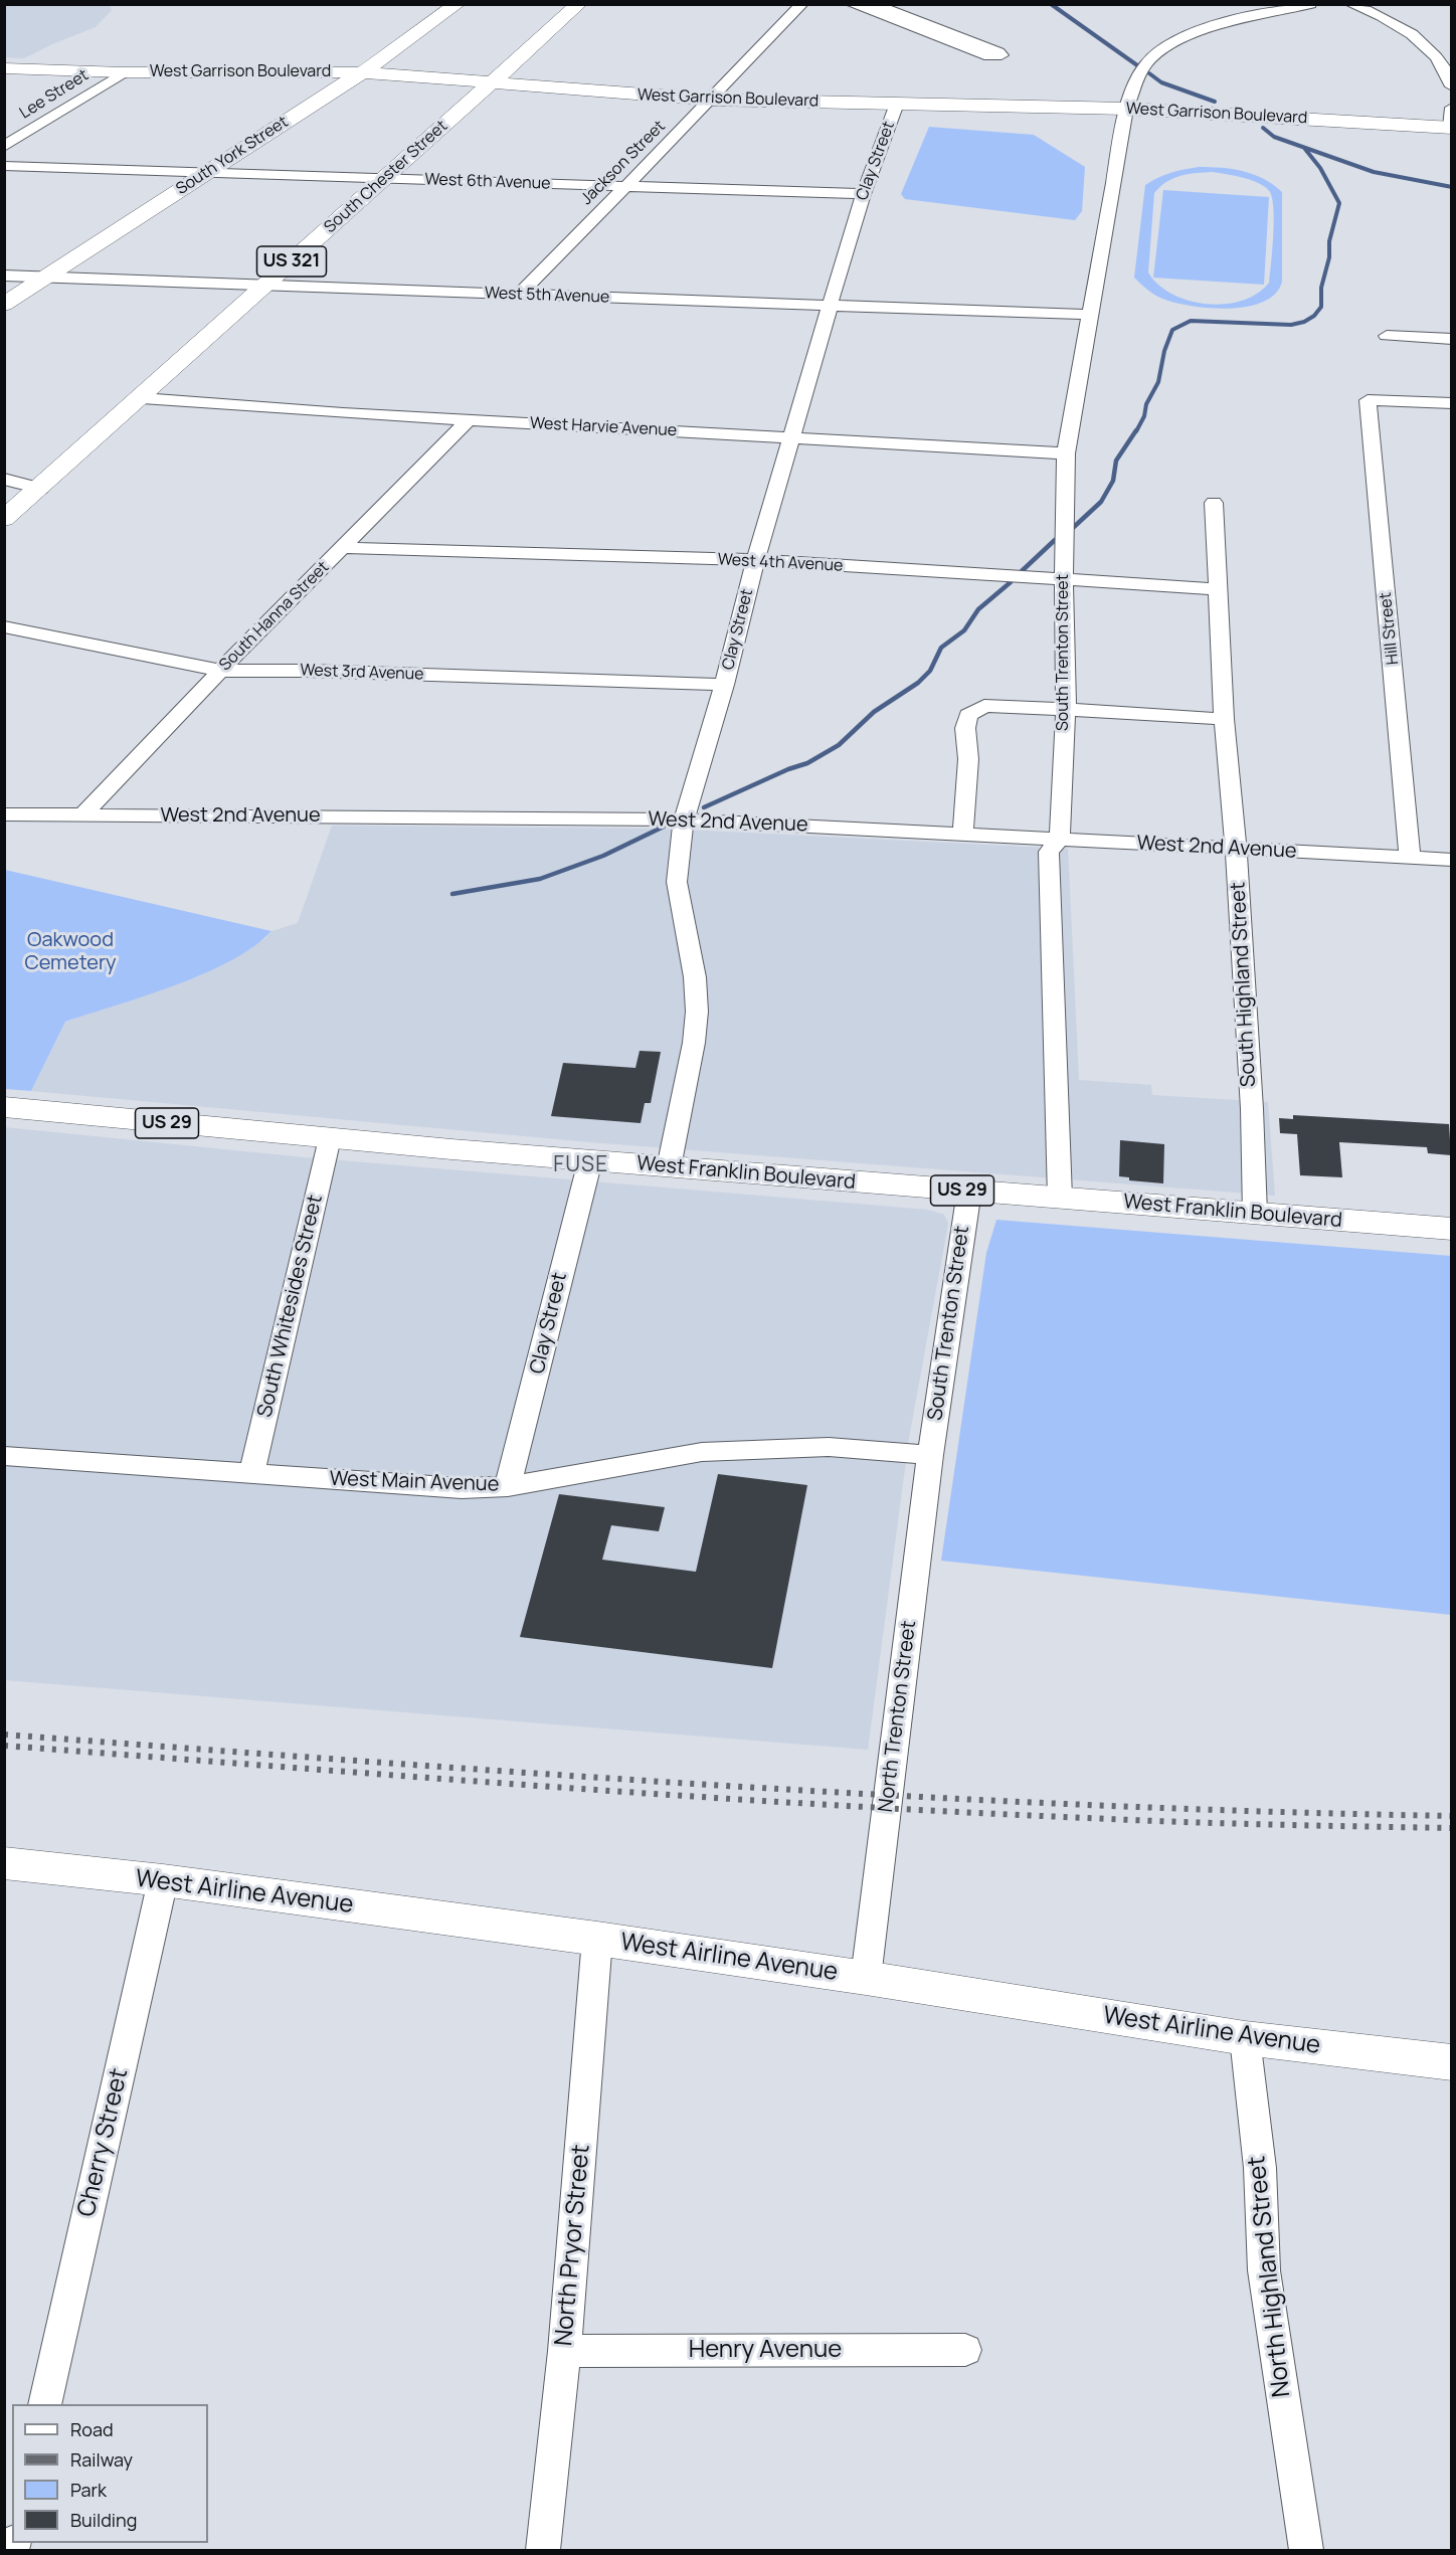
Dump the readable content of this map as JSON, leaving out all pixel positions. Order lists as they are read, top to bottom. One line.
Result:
{"streets":{"main road":["West Garrison Boulevard","South York Street","South Chester Street","US 321","US 29","West Franklin Boulevard","West Airline Avenue"],"street":["Lee Street","Clay Street","Jackson Street","West 6th Avenue","West 5th Avenue","West Harvie Avenue","West 4th Avenue","South Hanna Street","Hill Street","South Trenton Street","West 3rd Avenue","West 2nd Avenue","South Highland Street","South Whitesides Street","West Main Avenue","North Trenton Street","Cherry Street","North Pryor Street","North Highland Street","Henry Avenue"]},"crossings":[["West Garrison Boulevard","Lee Street"],["West Garrison Boulevard","South York Street"],["West Garrison Boulevard","Clay Street"],["West Garrison Boulevard","Jackson Street"],["West Garrison Boulevard","South Chester Street"],["West Garrison Boulevard","South Trenton Street"],["South York Street","West 6th Avenue"],["South York Street","West 5th Avenue"],["Clay Street","West 6th Avenue"],["Clay Street","West 5th Avenue"],["Clay Street","West Harvie Avenue"],["Clay Street","West 4th Avenue"],["Clay Street","West 3rd Avenue"],["Clay Street","West 2nd Avenue"],["Clay Street","West Franklin Boulevard"],["Clay Street","West Main Avenue"],["Jackson Street","West 6th Avenue"],["Jackson Street","West 5th Avenue"],["South Chester Street","West 6th Avenue"],["South Chester Street","West 5th Avenue"],["South Chester Street","West Harvie Avenue"],["West 5th Avenue","South Trenton Street"],["West Harvie Avenue","South Hanna Street"],["West Harvie Avenue","South Trenton Street"],["West 4th Avenue","South Hanna Street"],["West 4th Avenue","South Trenton Street"],["West 4th Avenue","South Highland Street"],["South Hanna Street","West 3rd Avenue"],["South Hanna Street","West 2nd Avenue"],["Hill Street","West 2nd Avenue"],["South Trenton Street","West 2nd Avenue"],["South Trenton Street","West Franklin Boulevard"],["South Trenton Street","West Main Avenue"],["South Trenton Street","North Trenton Street"],["West 2nd Avenue","South Highland Street"],["South Highland Street","West Franklin Boulevard"],["West Franklin Boulevard","South Whitesides Street"],["South Whitesides Street","West Main Avenue"],["West Main Avenue","North Trenton Street"],["North Trenton Street","West Airline Avenue"],["West Airline Avenue","Cherry Street"],["West Airline Avenue","North Pryor Street"],["West Airline Avenue","North Highland Street"],["North Pryor Street","Henry Avenue"]],"districts":["FUSE"],"parks":["Oakwood Cemetery"],"legend":["Road","Railway","Park","Building"]}
